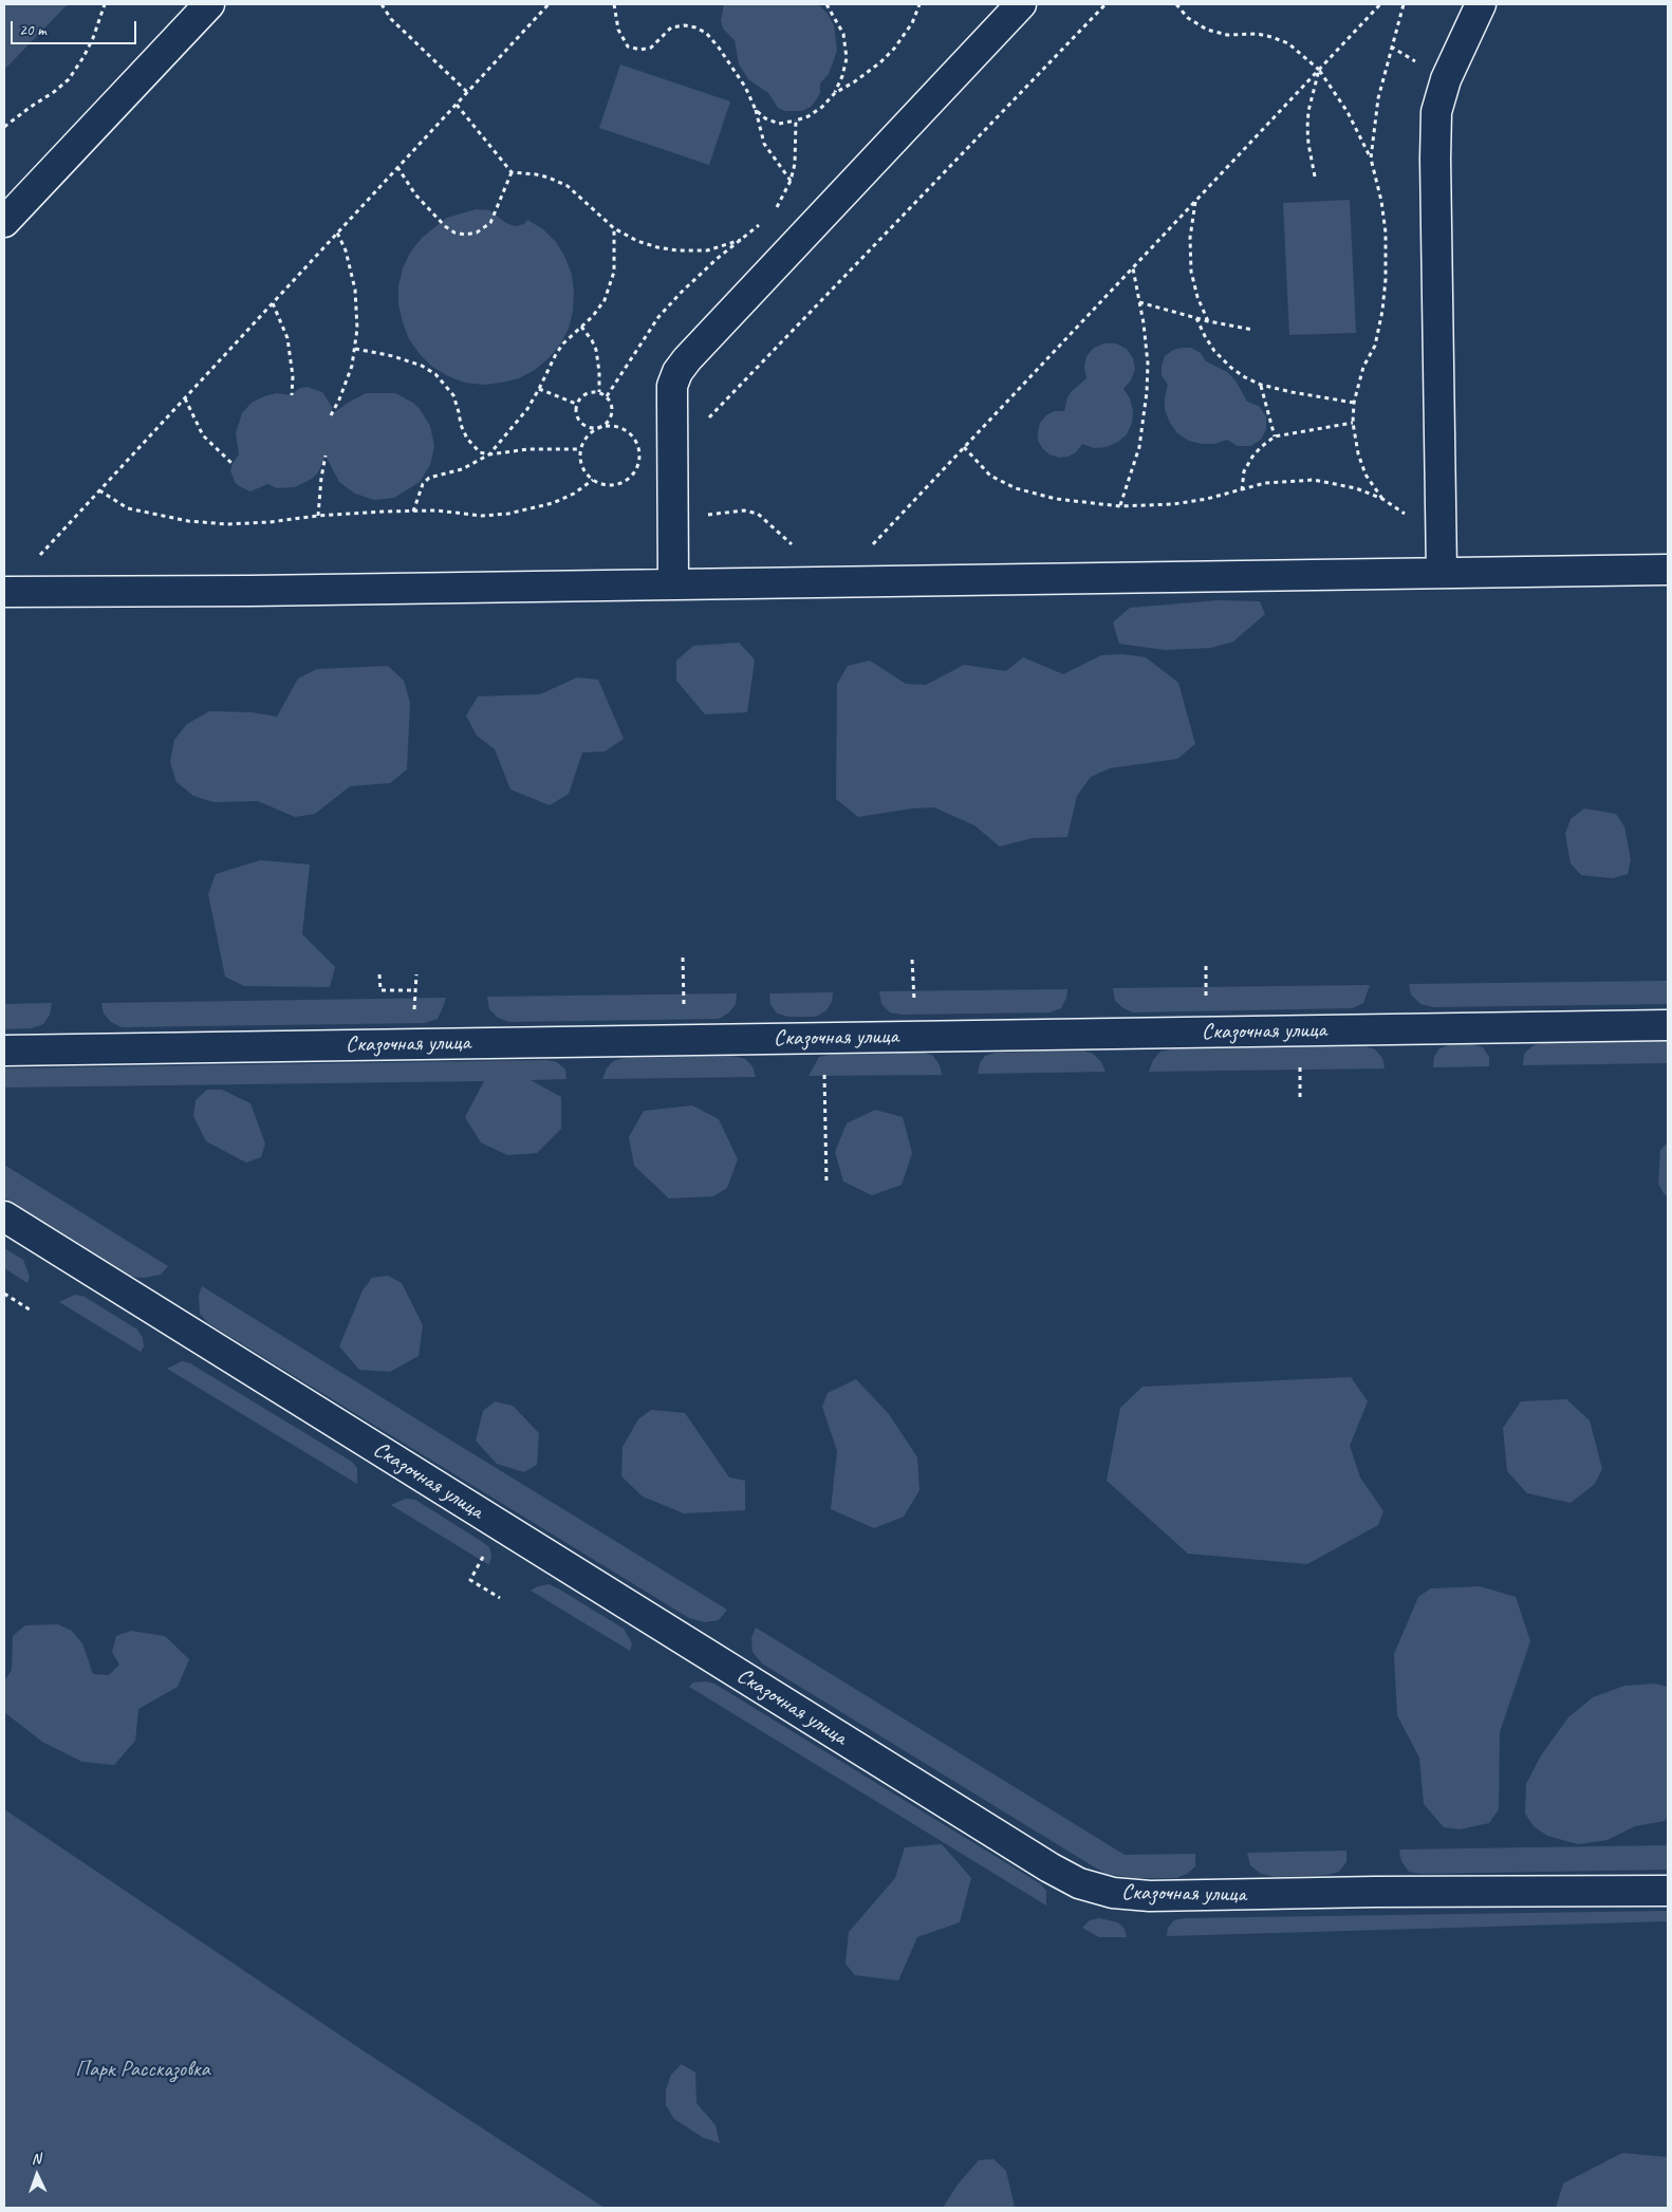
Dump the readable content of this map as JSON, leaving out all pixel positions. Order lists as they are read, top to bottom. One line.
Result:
{"streets":{"street":["Сказочная улица"]},"parks":["Парк Рассказовка"],"scale_bar":"20 m","north":"top"}
